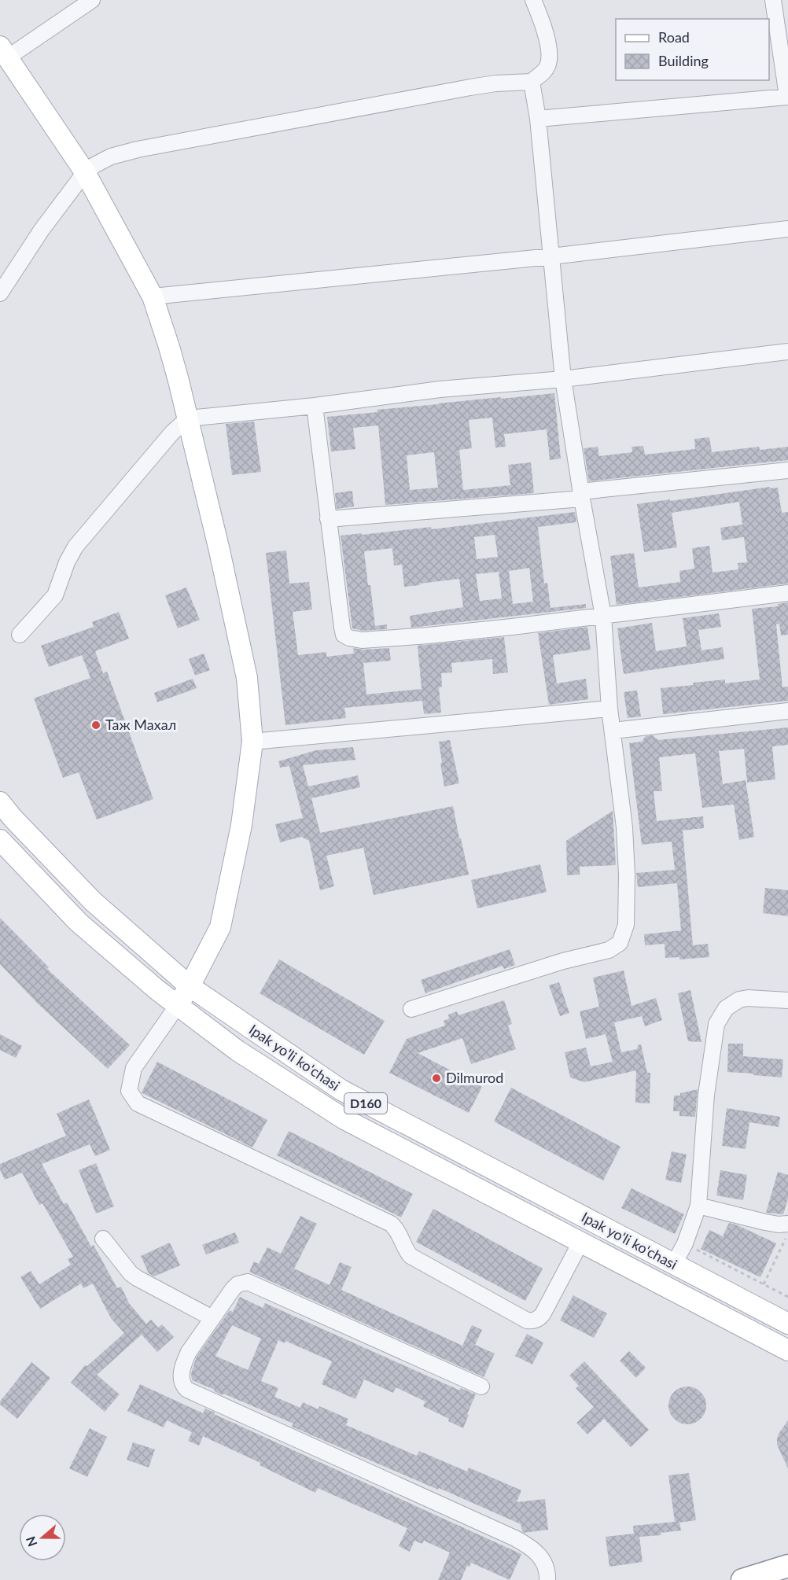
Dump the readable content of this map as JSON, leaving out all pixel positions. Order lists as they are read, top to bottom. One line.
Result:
{"streets":{"main road":["Ipak yo'li ko'chasi","D160"]},"places":["Таж Махал","Dilmurod"],"legend":["Road","Building"],"north":"left"}
